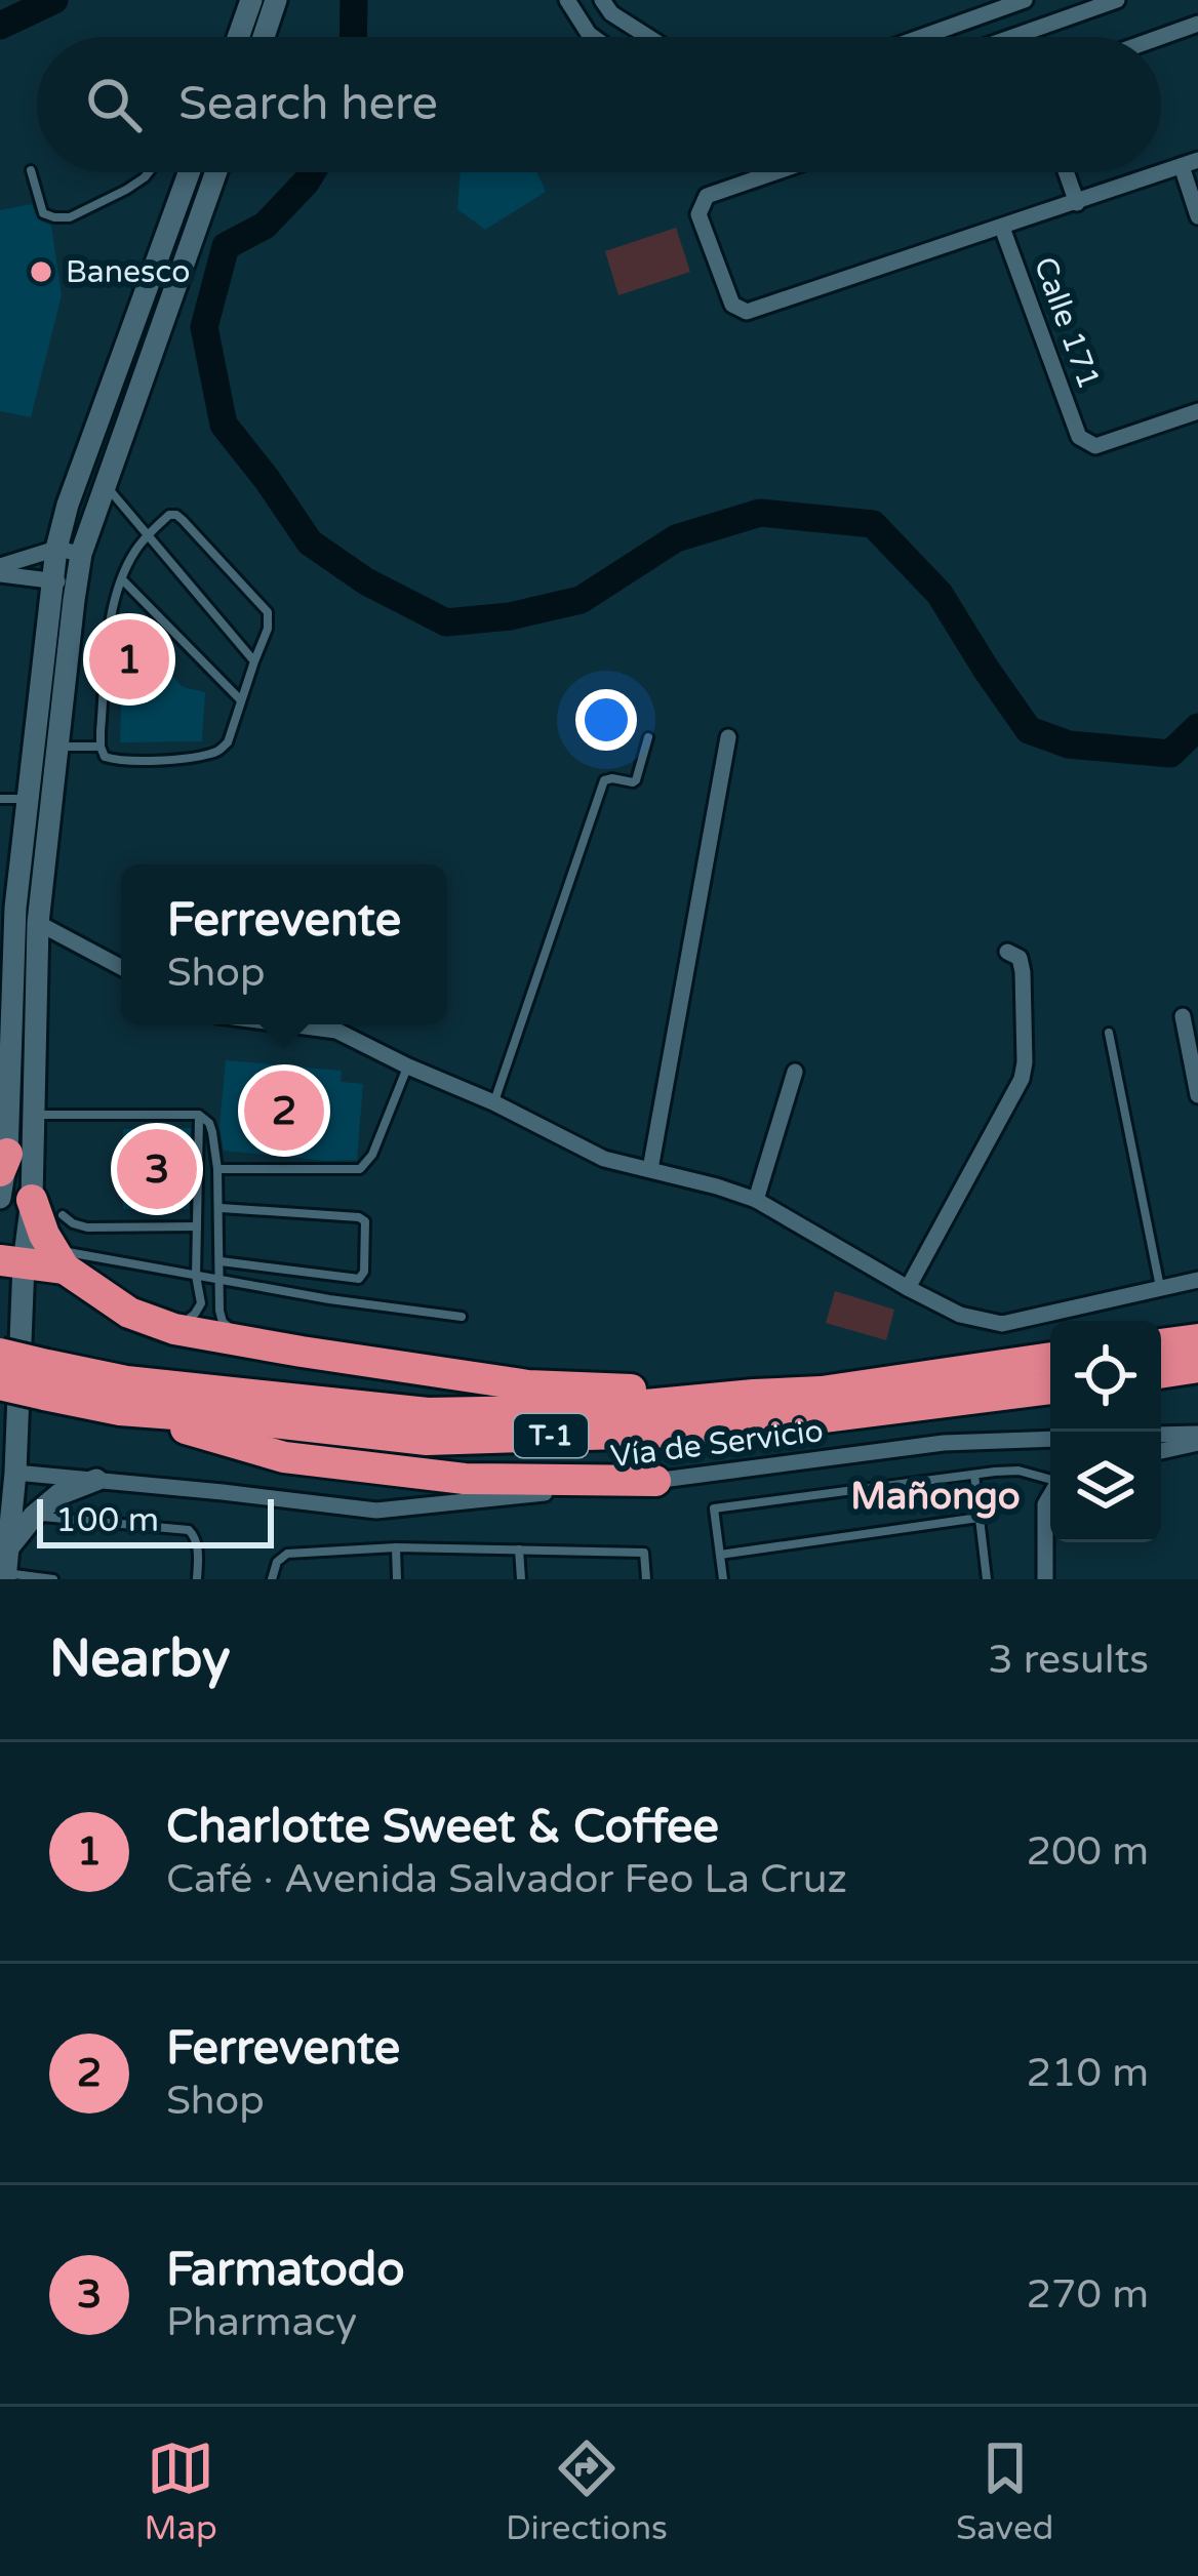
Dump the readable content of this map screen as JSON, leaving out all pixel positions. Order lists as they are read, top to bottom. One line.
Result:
{"streets":{"highway":["T-1"],"street":["Calle 171","Vía de Servicio"]},"districts":["Mañongo"],"places":["Banesco"],"scale_bar":"100 m","page":{"search":"Search here","pins":["1","2","3"],"popup":["Ferrevente","Shop"],"scale":"100 m","heading":["Nearby","3 results"],"list":[{"mark":"1","name":"Charlotte Sweet & Coffee","note":"Café · Avenida Salvador Feo La Cruz","value":"200 m"},{"mark":"2","name":"Ferrevente","note":"Shop","value":"210 m"},{"mark":"3","name":"Farmatodo","note":"Pharmacy","value":"270 m"}],"nav":["Map","Directions","Saved"]}}
